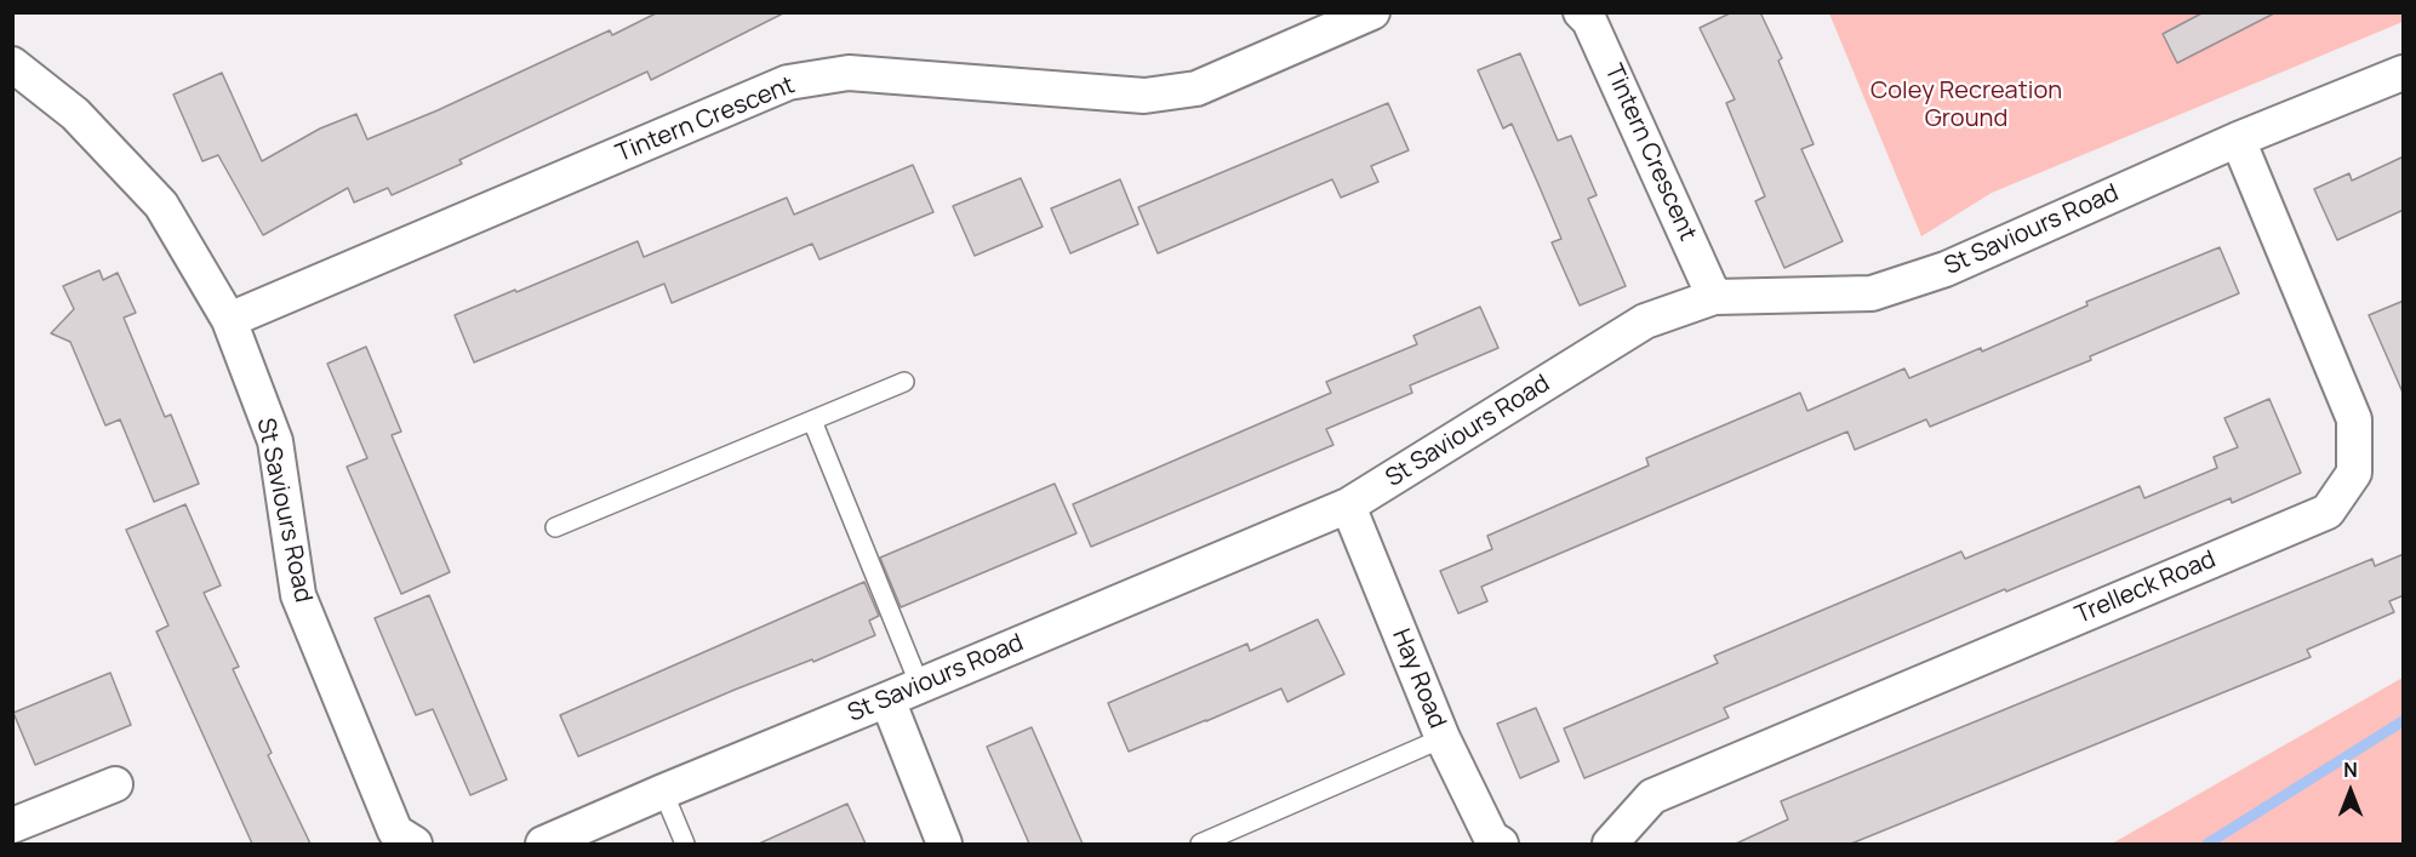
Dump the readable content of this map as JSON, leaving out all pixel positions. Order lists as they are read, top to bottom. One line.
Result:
{"streets":{"street":["Tintern Crescent","St Saviours Road","Trelleck Road","Hay Road"]},"crossings":[["Tintern Crescent","St Saviours Road"],["St Saviours Road","Trelleck Road"],["St Saviours Road","Hay Road"]],"parks":["Coley Recreation Ground"],"north":"top"}
